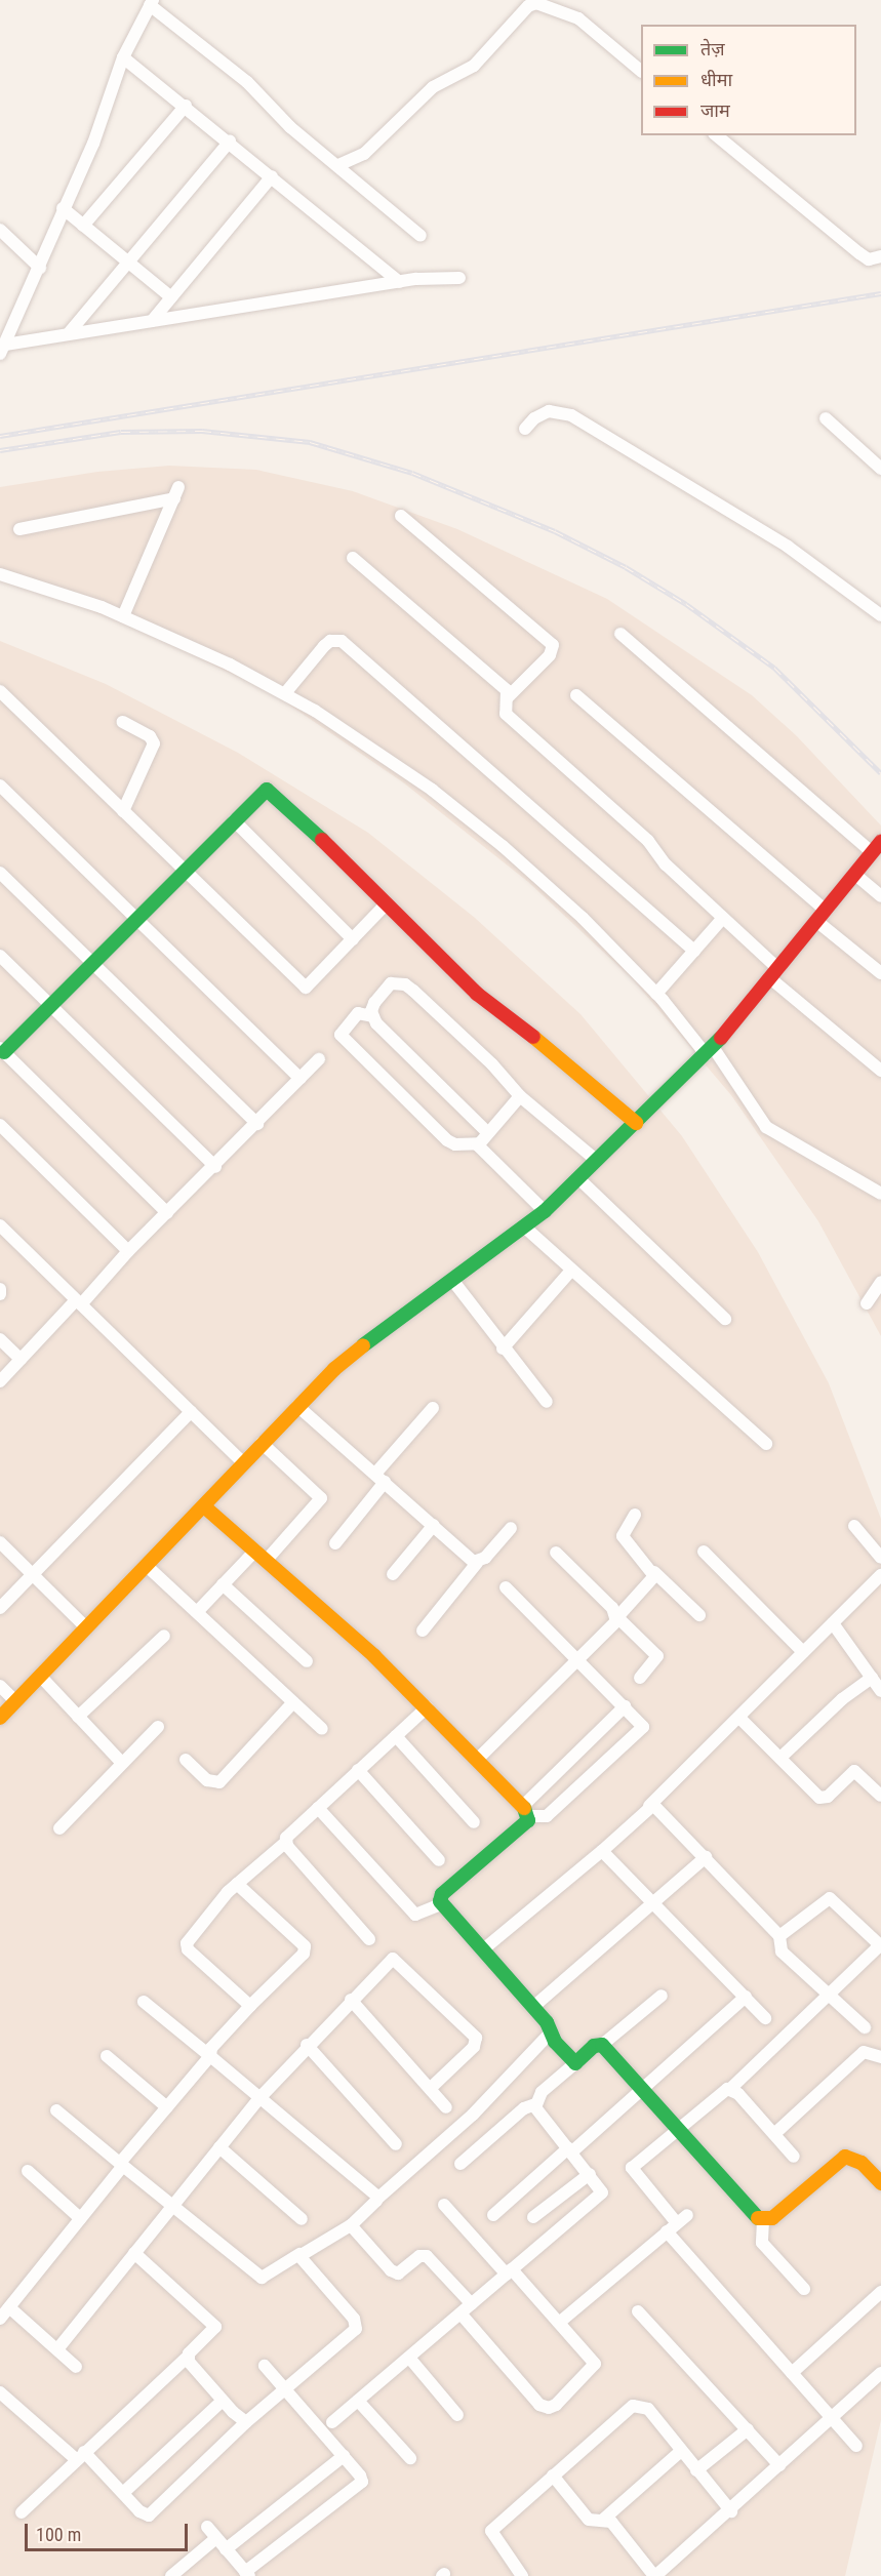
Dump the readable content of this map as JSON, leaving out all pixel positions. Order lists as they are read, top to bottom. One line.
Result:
{"legend":["तेज़","धीमा","जाम"],"scale_bar":"100 m"}
